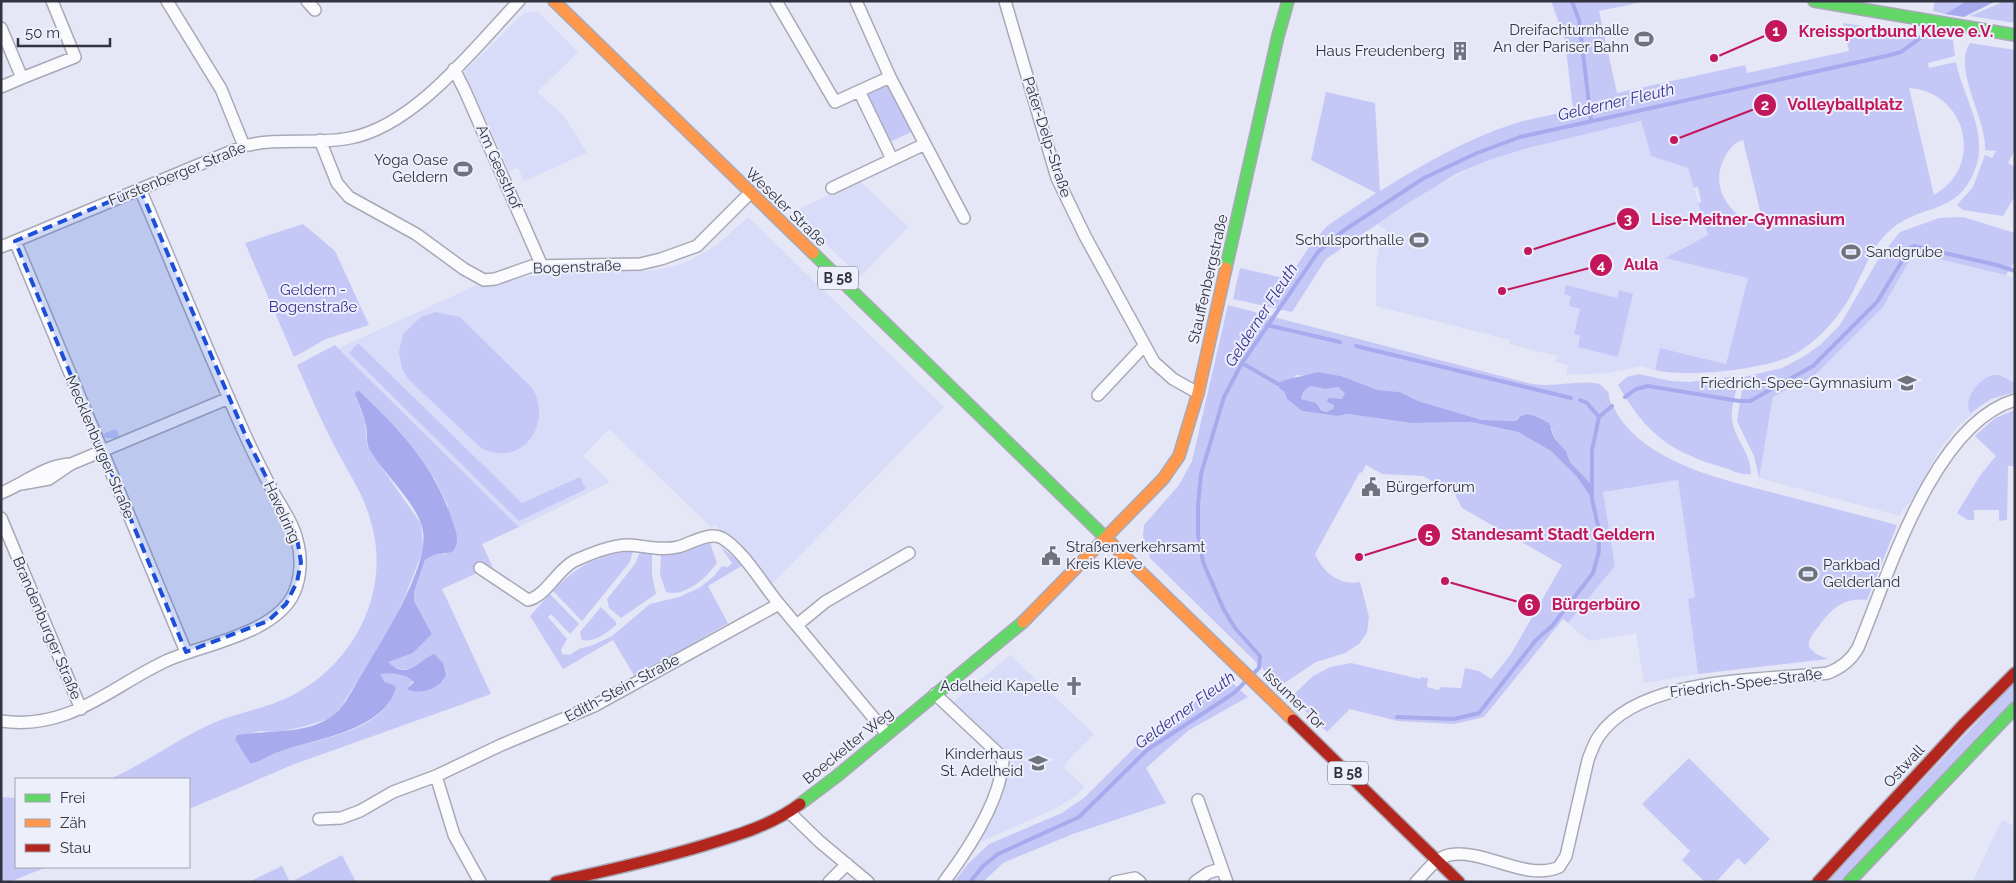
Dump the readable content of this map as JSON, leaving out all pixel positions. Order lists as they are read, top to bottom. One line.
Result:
{"streets":{"main road":["Weseler Straße","B 58","Stauffenbergstraße","Issumer Tor","Boeckelter Weg","Ostwall"],"street":["Pater-Delp-Straße","Am Geesthof","Fürstenberger Straße","Bogenstraße","Mecklenburger Straße","Havelring","Brandenburger Straße","Friedrich-Spee-Straße","Edith-Stein-Straße"]},"crossings":[["Pater-Delp-Straße","Stauffenbergstraße"],["Am Geesthof","Fürstenberger Straße"],["Am Geesthof","Bogenstraße"],["Fürstenberger Straße","Bogenstraße"],["Fürstenberger Straße","Mecklenburger Straße"],["Fürstenberger Straße","Havelring"],["Weseler Straße","Bogenstraße"],["Weseler Straße","Stauffenbergstraße"],["Weseler Straße","Issumer Tor"],["Weseler Straße","Boeckelter Weg"],["Stauffenbergstraße","Issumer Tor"],["Stauffenbergstraße","Boeckelter Weg"],["Mecklenburger Straße","Havelring"],["Havelring","Brandenburger Straße"],["Friedrich-Spee-Straße","Issumer Tor"],["Issumer Tor","Boeckelter Weg"]],"water":["Gelderner Fleuth"],"parks":["Geldern - Bogenstraße"],"places":{"sports":["Dreifachturnhalle An der Pariser Bahn","Yoga Oase Geldern","Schulsporthalle","Sandgrube","Parkbad Gelderland"],"building":["Haus Freudenberg"],"other":["Kreissportbund Kleve e.V.","Volleyballplatz","Lise-Meitner-Gymnasium","Aula","Standesamt Stadt Geldern","Bürgerbüro"],"school or university":["Friedrich-Spee-Gymnasium","Kinderhaus St. Adelheid"],"public building":["Bürgerforum","Straßenverkehrsamt Kreis Kleve"],"church":["Adelheid Kapelle"]},"legend":["Frei","Zäh","Stau"],"scale_bar":"50 m"}
